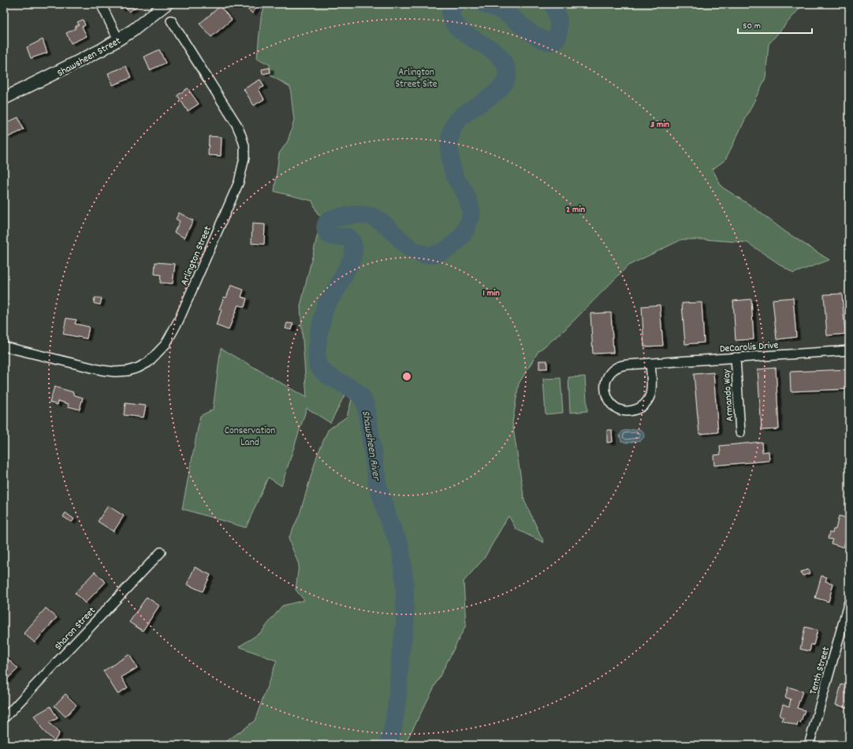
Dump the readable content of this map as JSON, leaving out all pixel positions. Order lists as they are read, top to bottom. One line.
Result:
{"streets":{"main road":["Shawsheen Street"],"street":["Arlington Street","DeCarolis Drive","Armando Way","Sharon Street","Tenth Street"]},"crossings":[["DeCarolis Drive","Armando Way"]],"water":["Shawsheen River"],"parks":["Arlington Street Site","Conservation Land"],"scale_bar":"50 m","rings":["3 min","2 min","1 min"]}
